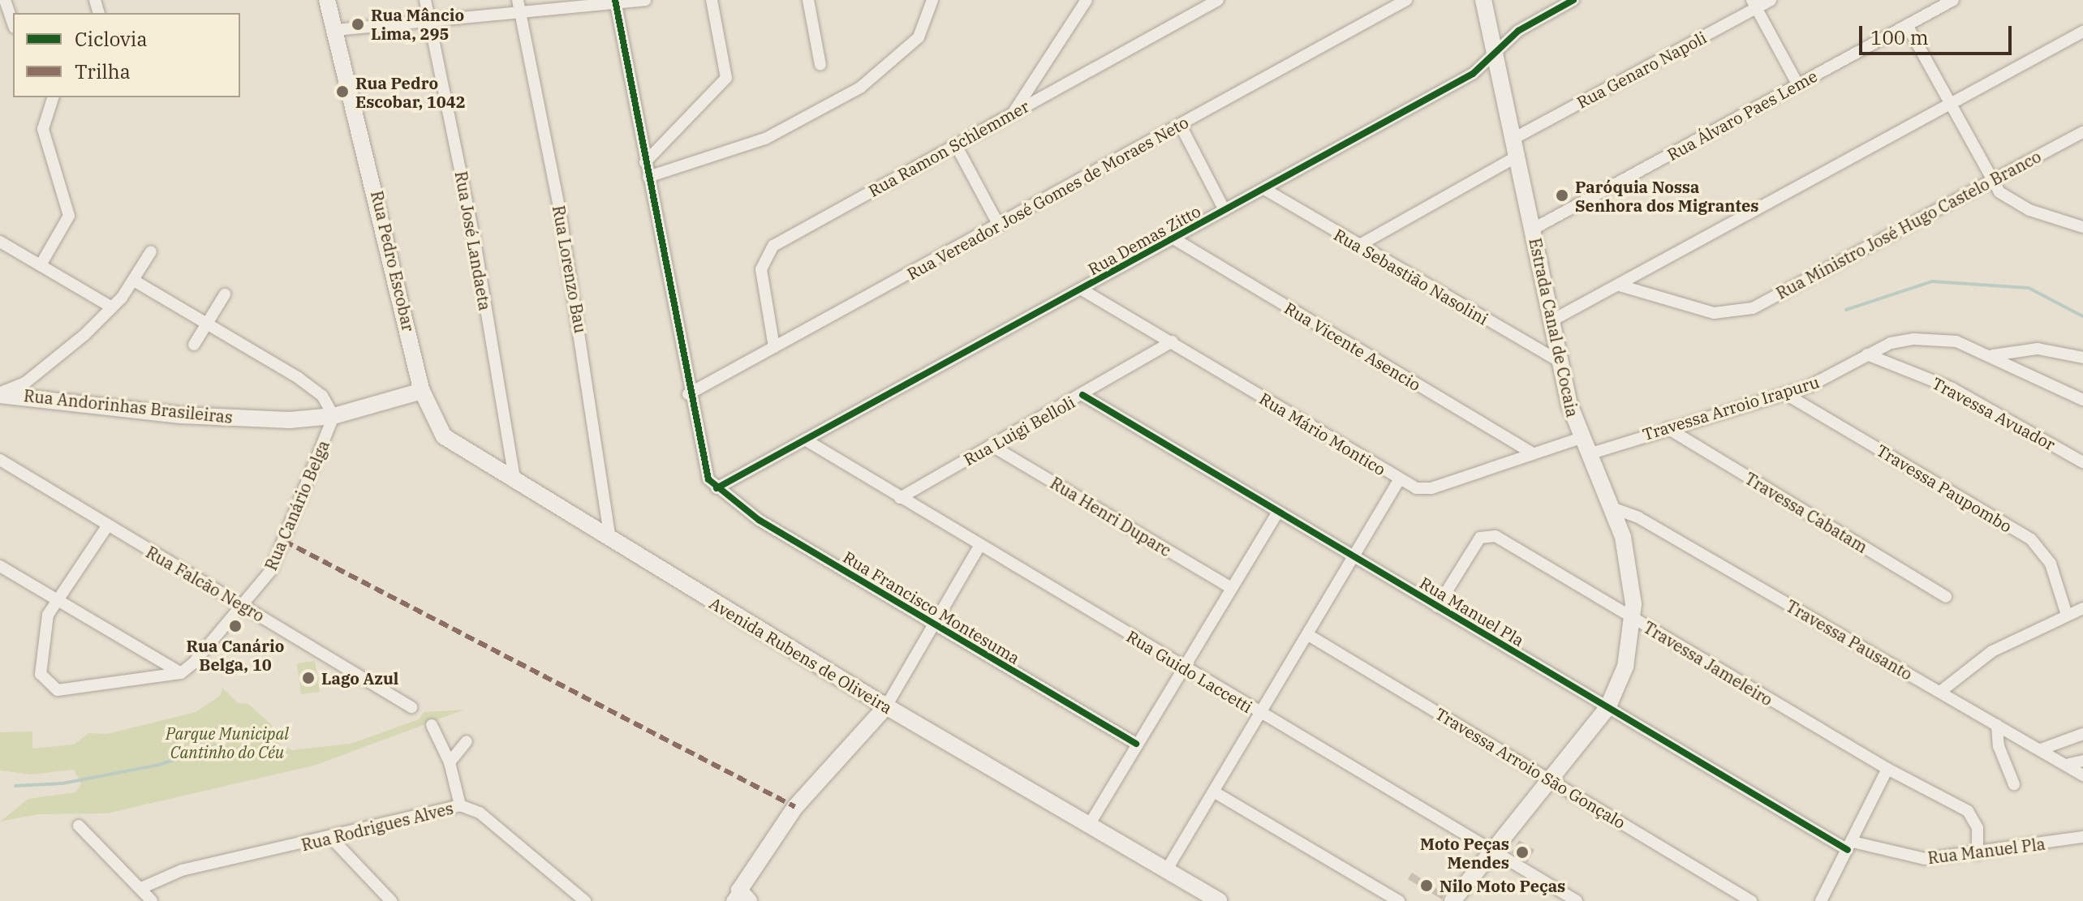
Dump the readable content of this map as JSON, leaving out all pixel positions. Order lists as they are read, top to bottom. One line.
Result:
{"streets":{"main road":["Rua Pedro Escobar","Estrada Canal de Cocaia","Rua Andorinhas Brasileiras","Avenida Rubens de Oliveira"],"street":["Rua Genaro Napoli","Rua Álvaro Paes Leme","Rua Ramon Schlemmer","Rua Vereador José Gomes de Moraes Neto","Rua Ministro José Hugo Castelo Branco","Rua Demas Zitto","Rua José Landaeta","Rua Lorenzo Bau","Rua Sebastião Nasolini","Rua Vicente Asencio","Travessa Arroio Irapuru","Travessa Avuador","Rua Luigi Belloli","Rua Mário Montico","Travessa Paupombo","Rua Canário Belga","Travessa Cabatam","Rua Henri Duparc","Rua Falcão Negro","Rua Francisco Montesuma","Rua Manuel Pla","Travessa Pausanto","Travessa Jameleiro","Rua Guido Laccetti","Travessa Arroio São Gonçalo","Rua Rodrigues Alves"]},"crossings":[["Rua Genaro Napoli","Estrada Canal de Cocaia"],["Rua Álvaro Paes Leme","Estrada Canal de Cocaia"],["Rua Ramon Schlemmer","Rua Vereador José Gomes de Moraes Neto"],["Rua Demas Zitto","Rua Sebastião Nasolini"],["Rua Demas Zitto","Estrada Canal de Cocaia"],["Rua Demas Zitto","Rua Vicente Asencio"],["Rua Demas Zitto","Rua Mário Montico"],["Rua Demas Zitto","Rua Francisco Montesuma"],["Rua Demas Zitto","Rua Guido Laccetti"],["Rua José Landaeta","Rua Pedro Escobar"],["Rua José Landaeta","Avenida Rubens de Oliveira"],["Rua Pedro Escobar","Rua Andorinhas Brasileiras"],["Rua Pedro Escobar","Avenida Rubens de Oliveira"],["Rua Lorenzo Bau","Avenida Rubens de Oliveira"],["Rua Sebastião Nasolini","Estrada Canal de Cocaia"],["Estrada Canal de Cocaia","Travessa Arroio Irapuru"],["Estrada Canal de Cocaia","Rua Mário Montico"],["Estrada Canal de Cocaia","Rua Manuel Pla"],["Estrada Canal de Cocaia","Travessa Pausanto"],["Estrada Canal de Cocaia","Travessa Jameleiro"],["Estrada Canal de Cocaia","Rua Guido Laccetti"],["Estrada Canal de Cocaia","Travessa Arroio São Gonçalo"],["Rua Vicente Asencio","Rua Mário Montico"],["Rua Andorinhas Brasileiras","Rua Canário Belga"],["Travessa Arroio Irapuru","Travessa Avuador"],["Travessa Arroio Irapuru","Travessa Paupombo"],["Travessa Arroio Irapuru","Travessa Cabatam"],["Rua Luigi Belloli","Rua Mário Montico"],["Rua Luigi Belloli","Rua Henri Duparc"],["Rua Luigi Belloli","Rua Manuel Pla"],["Rua Luigi Belloli","Rua Guido Laccetti"],["Rua Canário Belga","Rua Falcão Negro"],["Rua Manuel Pla","Travessa Jameleiro"]],"parks":["Parque Municipal Cantinho do Céu"],"places":["Rua Mâncio Lima, 295","Rua Pedro Escobar, 1042","Paróquia Nossa Senhora dos Migrantes","Rua Canário Belga, 10","Lago Azul","Moto Peças Mendes","Nilo Moto Peças"],"legend":["Ciclovia","Trilha"],"scale_bar":"100 m"}
